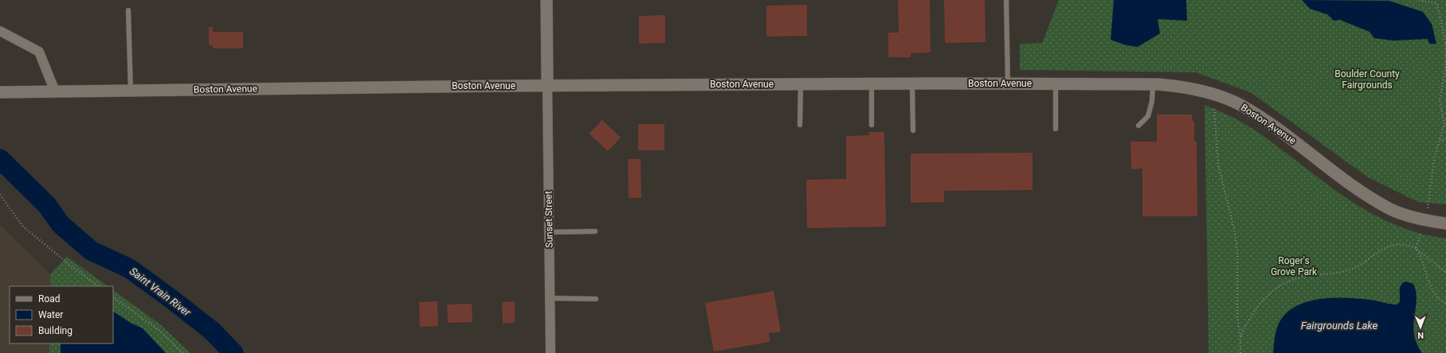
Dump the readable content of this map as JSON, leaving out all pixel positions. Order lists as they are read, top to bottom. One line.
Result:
{"streets":{"street":["Boston Avenue","Sunset Street"]},"crossings":[["Boston Avenue","Sunset Street"]],"water":["Saint Vrain River","Fairgrounds Lake"],"parks":["Boulder County Fairgrounds","Roger's Grove Park"],"legend":["Road","Water","Building"],"north":"bottom"}
